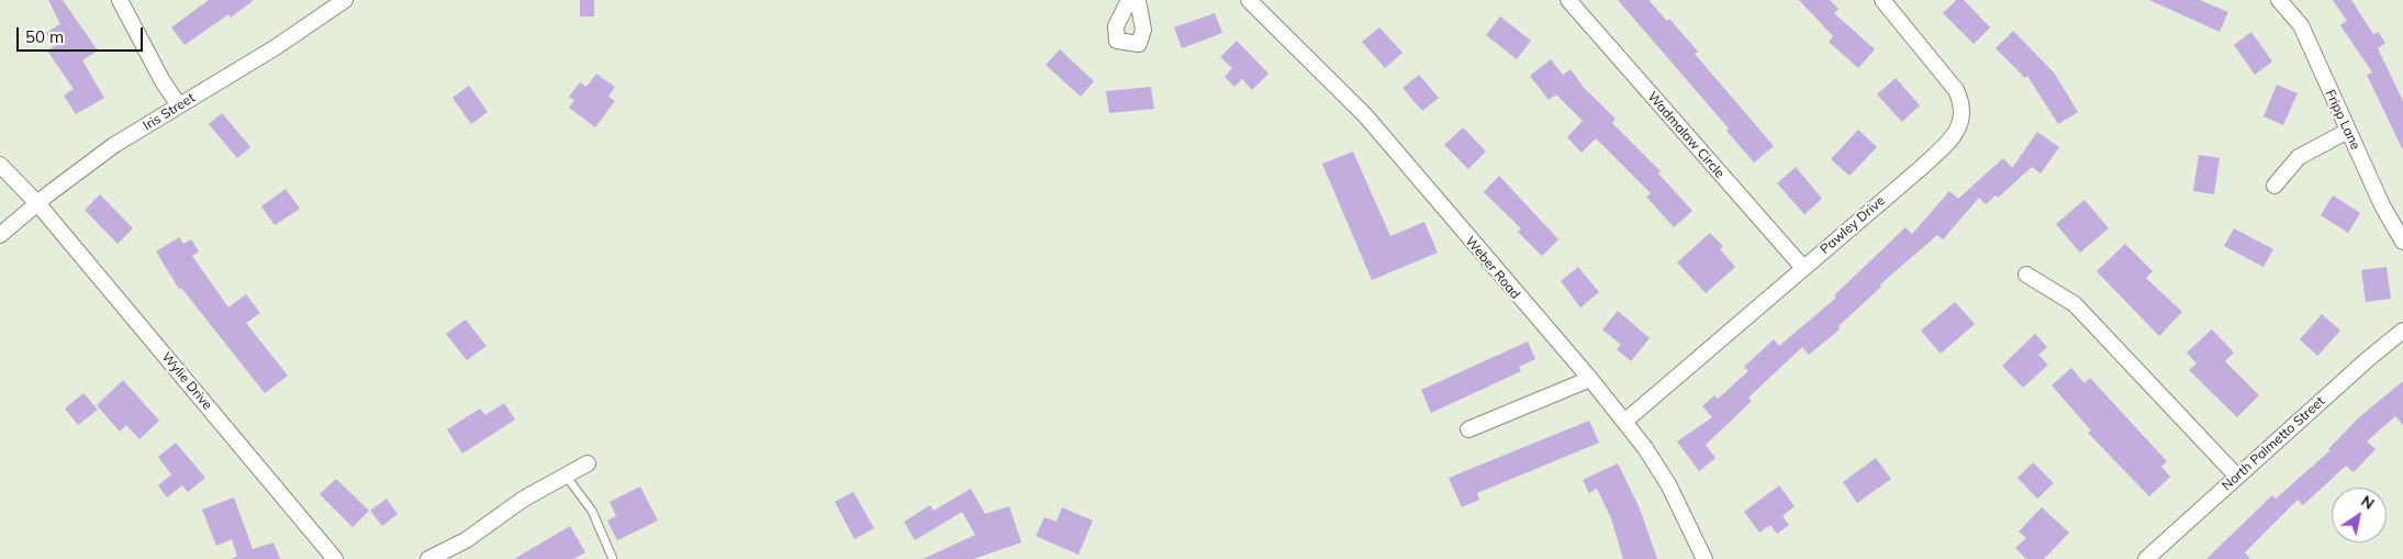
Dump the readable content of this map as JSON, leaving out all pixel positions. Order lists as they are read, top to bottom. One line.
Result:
{"streets":{"street":["Iris Street","Fripp Lane","Wadmalaw Circle","Pawley Drive","Weber Road","Wylie Drive","North Palmetto Street"]},"crossings":[["Iris Street","Wylie Drive"],["Wadmalaw Circle","Pawley Drive"],["Pawley Drive","Weber Road"]],"scale_bar":"50 m","north":"top right"}
